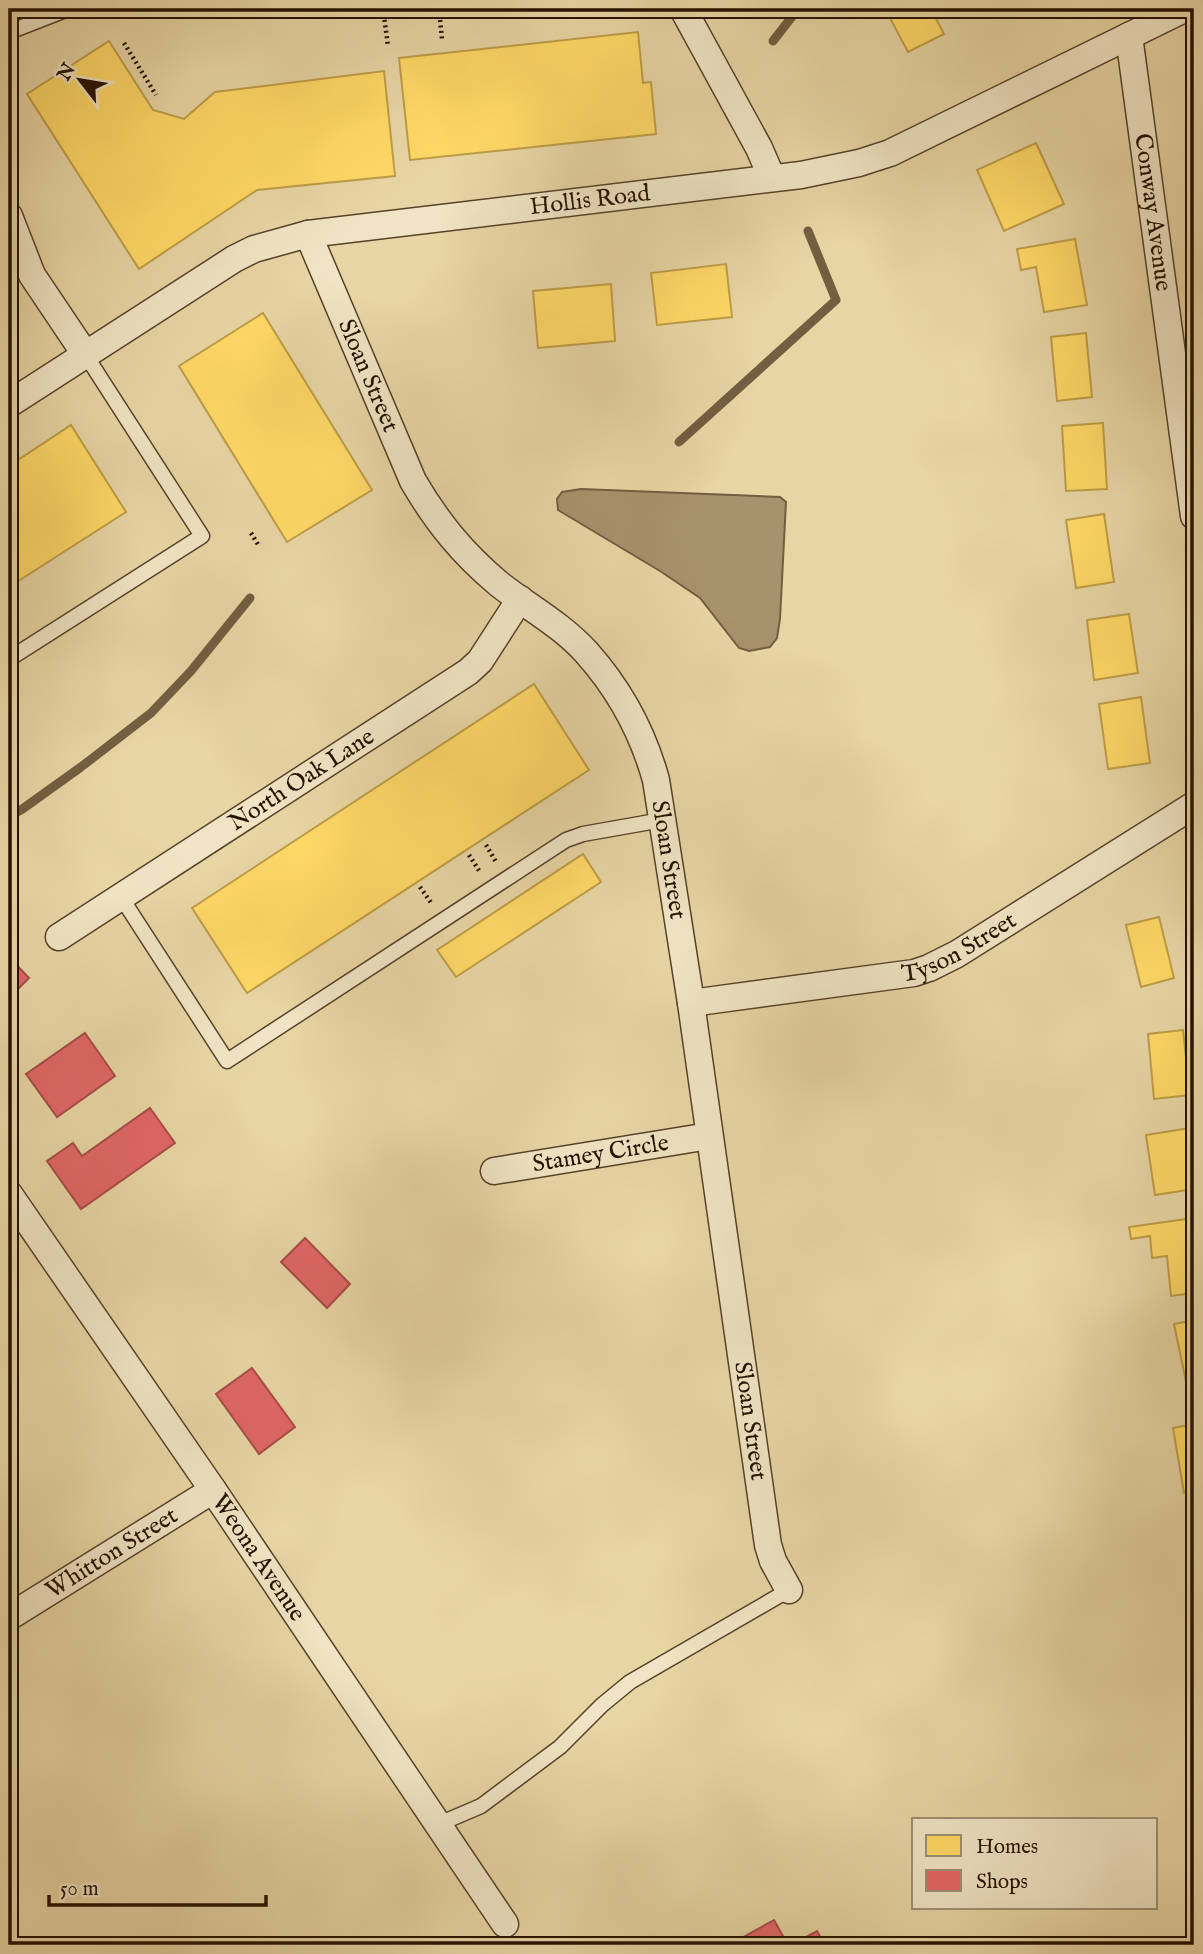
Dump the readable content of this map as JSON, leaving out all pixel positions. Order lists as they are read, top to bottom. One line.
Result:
{"streets":{"street":["Hollis Road","Conway Avenue","Sloan Street","North Oak Lane","Tyson Street","Stamey Circle","Whitton Street","Weona Avenue"]},"crossings":[["Hollis Road","Conway Avenue"],["Hollis Road","Sloan Street"],["Sloan Street","North Oak Lane"],["Sloan Street","Tyson Street"],["Sloan Street","Stamey Circle"],["Whitton Street","Weona Avenue"]],"legend":["Homes","Shops"],"scale_bar":"50 m","north":"top left"}
